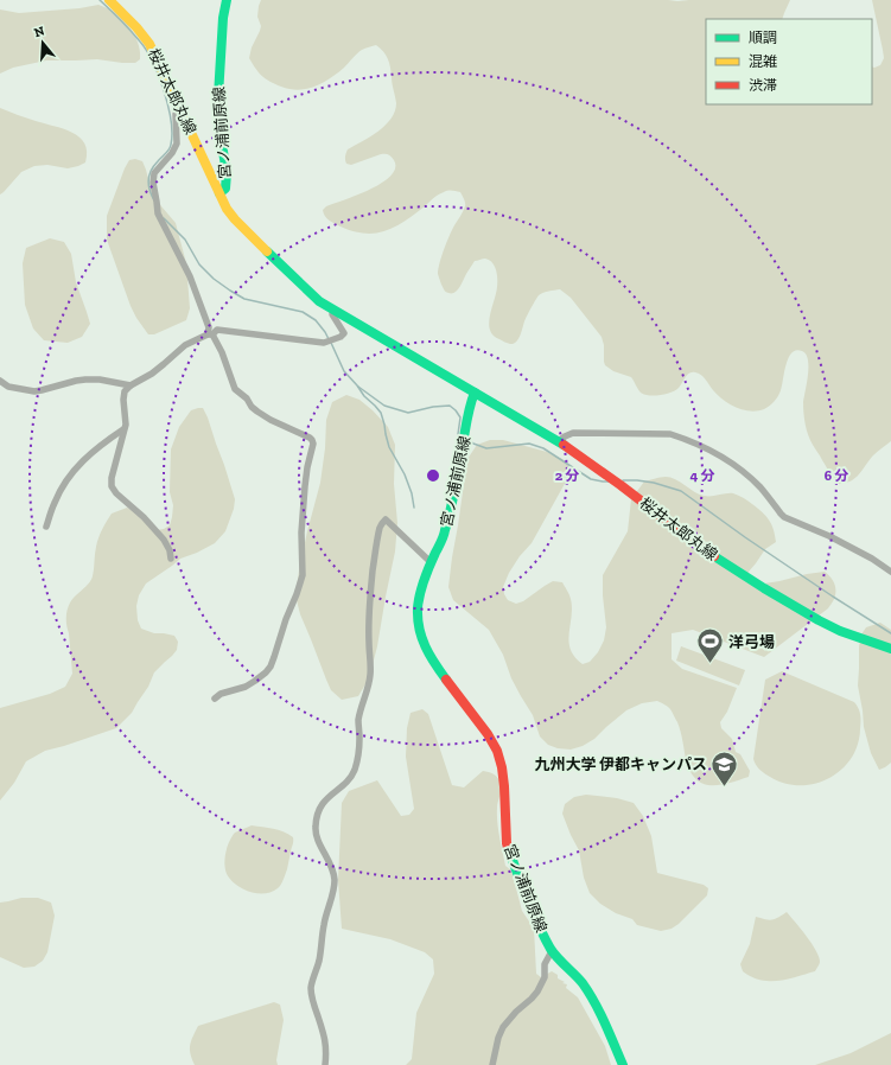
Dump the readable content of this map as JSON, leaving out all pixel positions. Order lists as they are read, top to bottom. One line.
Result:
{"streets":{"main road":["桜井太郎丸線","宮ノ浦前原線"]},"crossings":[["桜井太郎丸線","宮ノ浦前原線"]],"places":{"sports":["洋弓場"],"school or university":["九州大学 伊都キャンパス"]},"legend":["順調","混雑","渋滞"],"north":"top","rings":["2 分","4 分","6 分"]}
